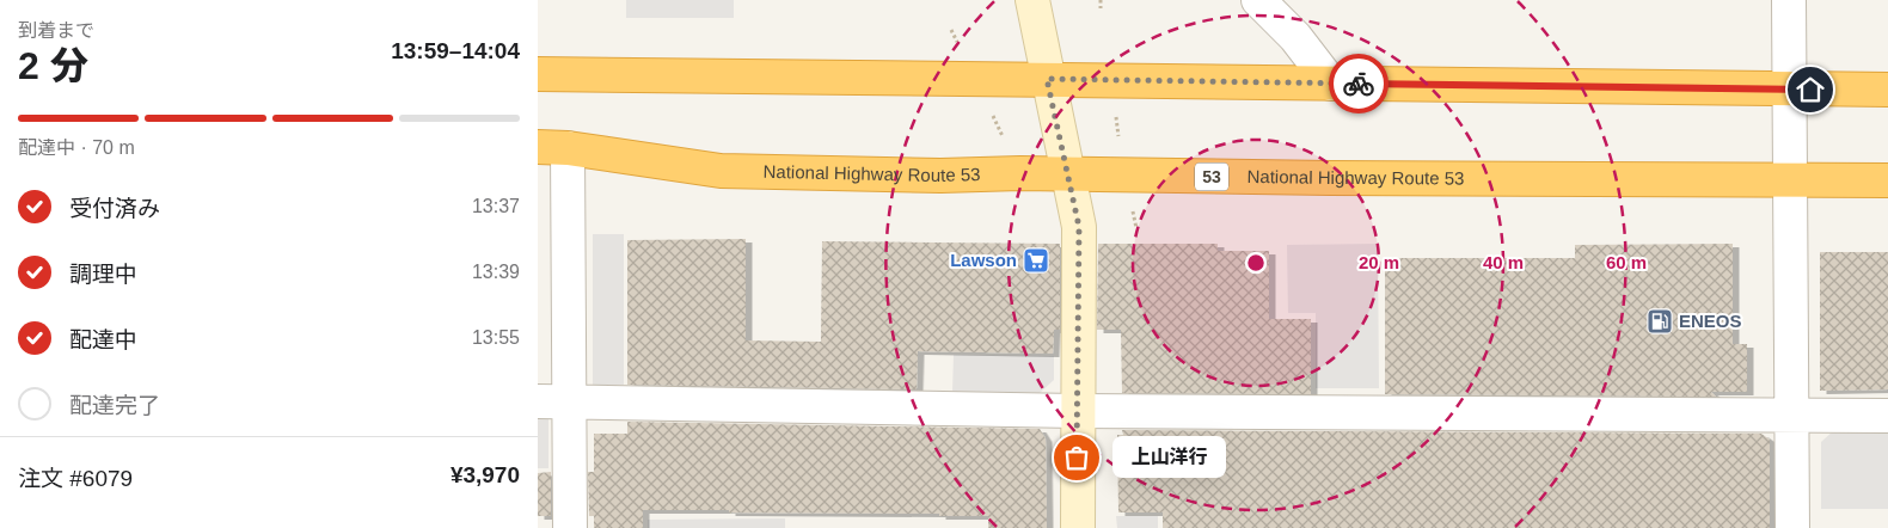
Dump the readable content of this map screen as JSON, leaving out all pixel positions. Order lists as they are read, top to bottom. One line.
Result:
{"streets":{"highway":["National Highway Route 53","53"]},"places":{"supermarket":["Lawson"],"fuel station":["ENEOS"],"other":["上山洋行"]},"page":{"heading":["2 分","到着まで","13:59–14:04"],"panel":["注文 #6079","¥3,970"],"bar":"配達中 · 70 m","list":[["受付済み","13:37"],["調理中","13:39"],["配達中","13:55"],"配達完了"],"bubble":"上山洋行"},"rings":["20 m","40 m","60 m"]}
